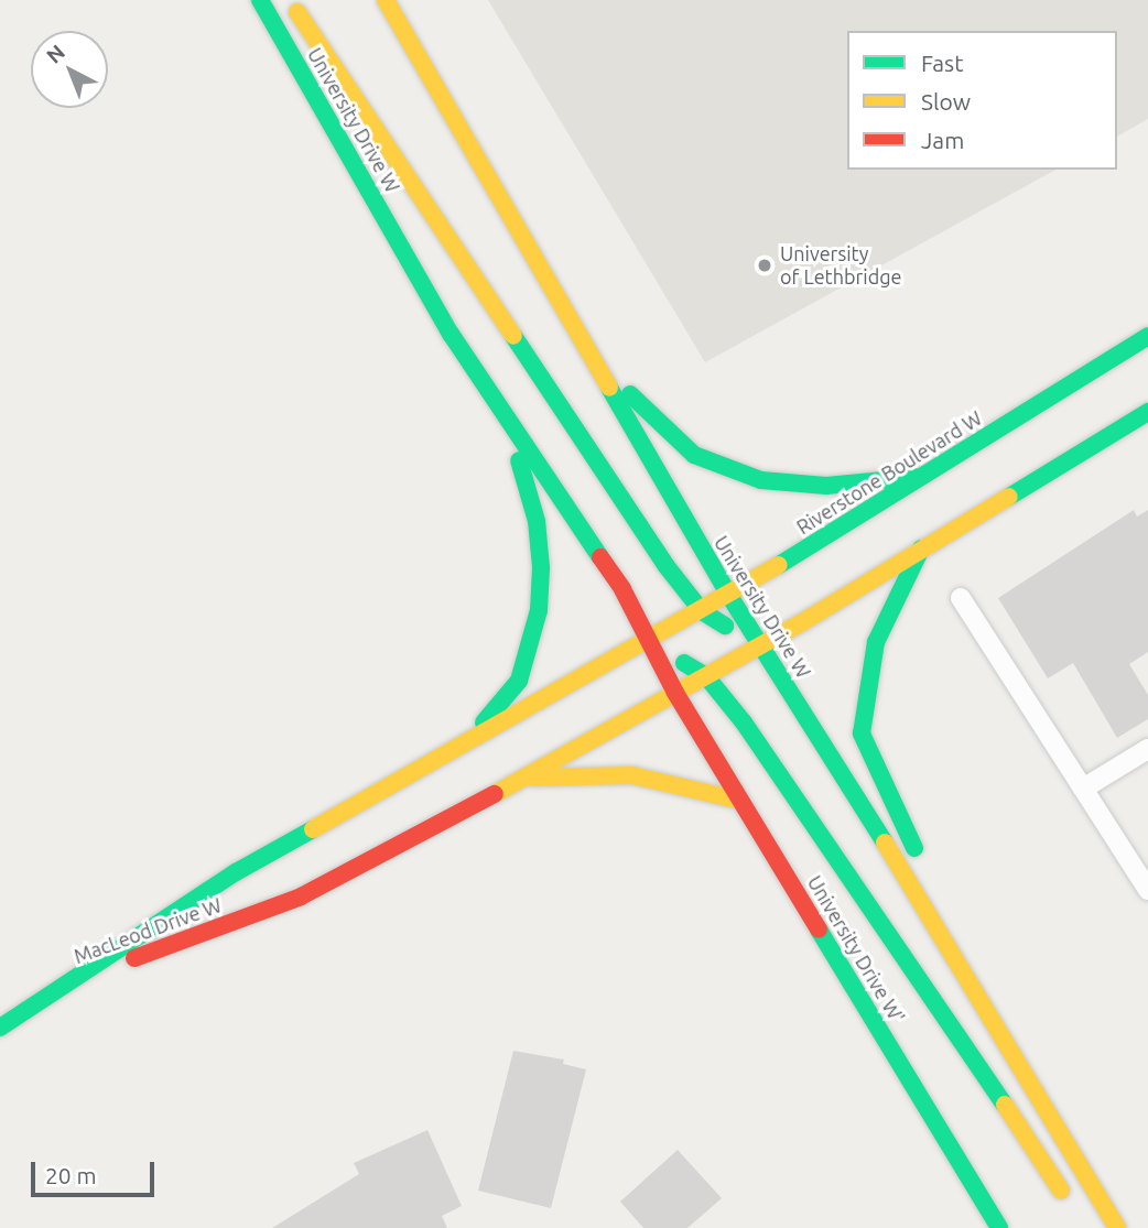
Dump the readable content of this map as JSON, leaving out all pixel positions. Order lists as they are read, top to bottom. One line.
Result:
{"streets":{"main road":["University Drive W","Riverstone Boulevard W","MacLeod Drive W","University Drive W'"]},"crossings":[["University Drive W","Riverstone Boulevard W"],["University Drive W","MacLeod Drive W"],["University Drive W","University Drive W'"],["Riverstone Boulevard W","MacLeod Drive W"],["MacLeod Drive W","University Drive W'"]],"places":["University of Lethbridge"],"legend":["Fast","Slow","Jam"],"scale_bar":"20 m","north":"top left"}
